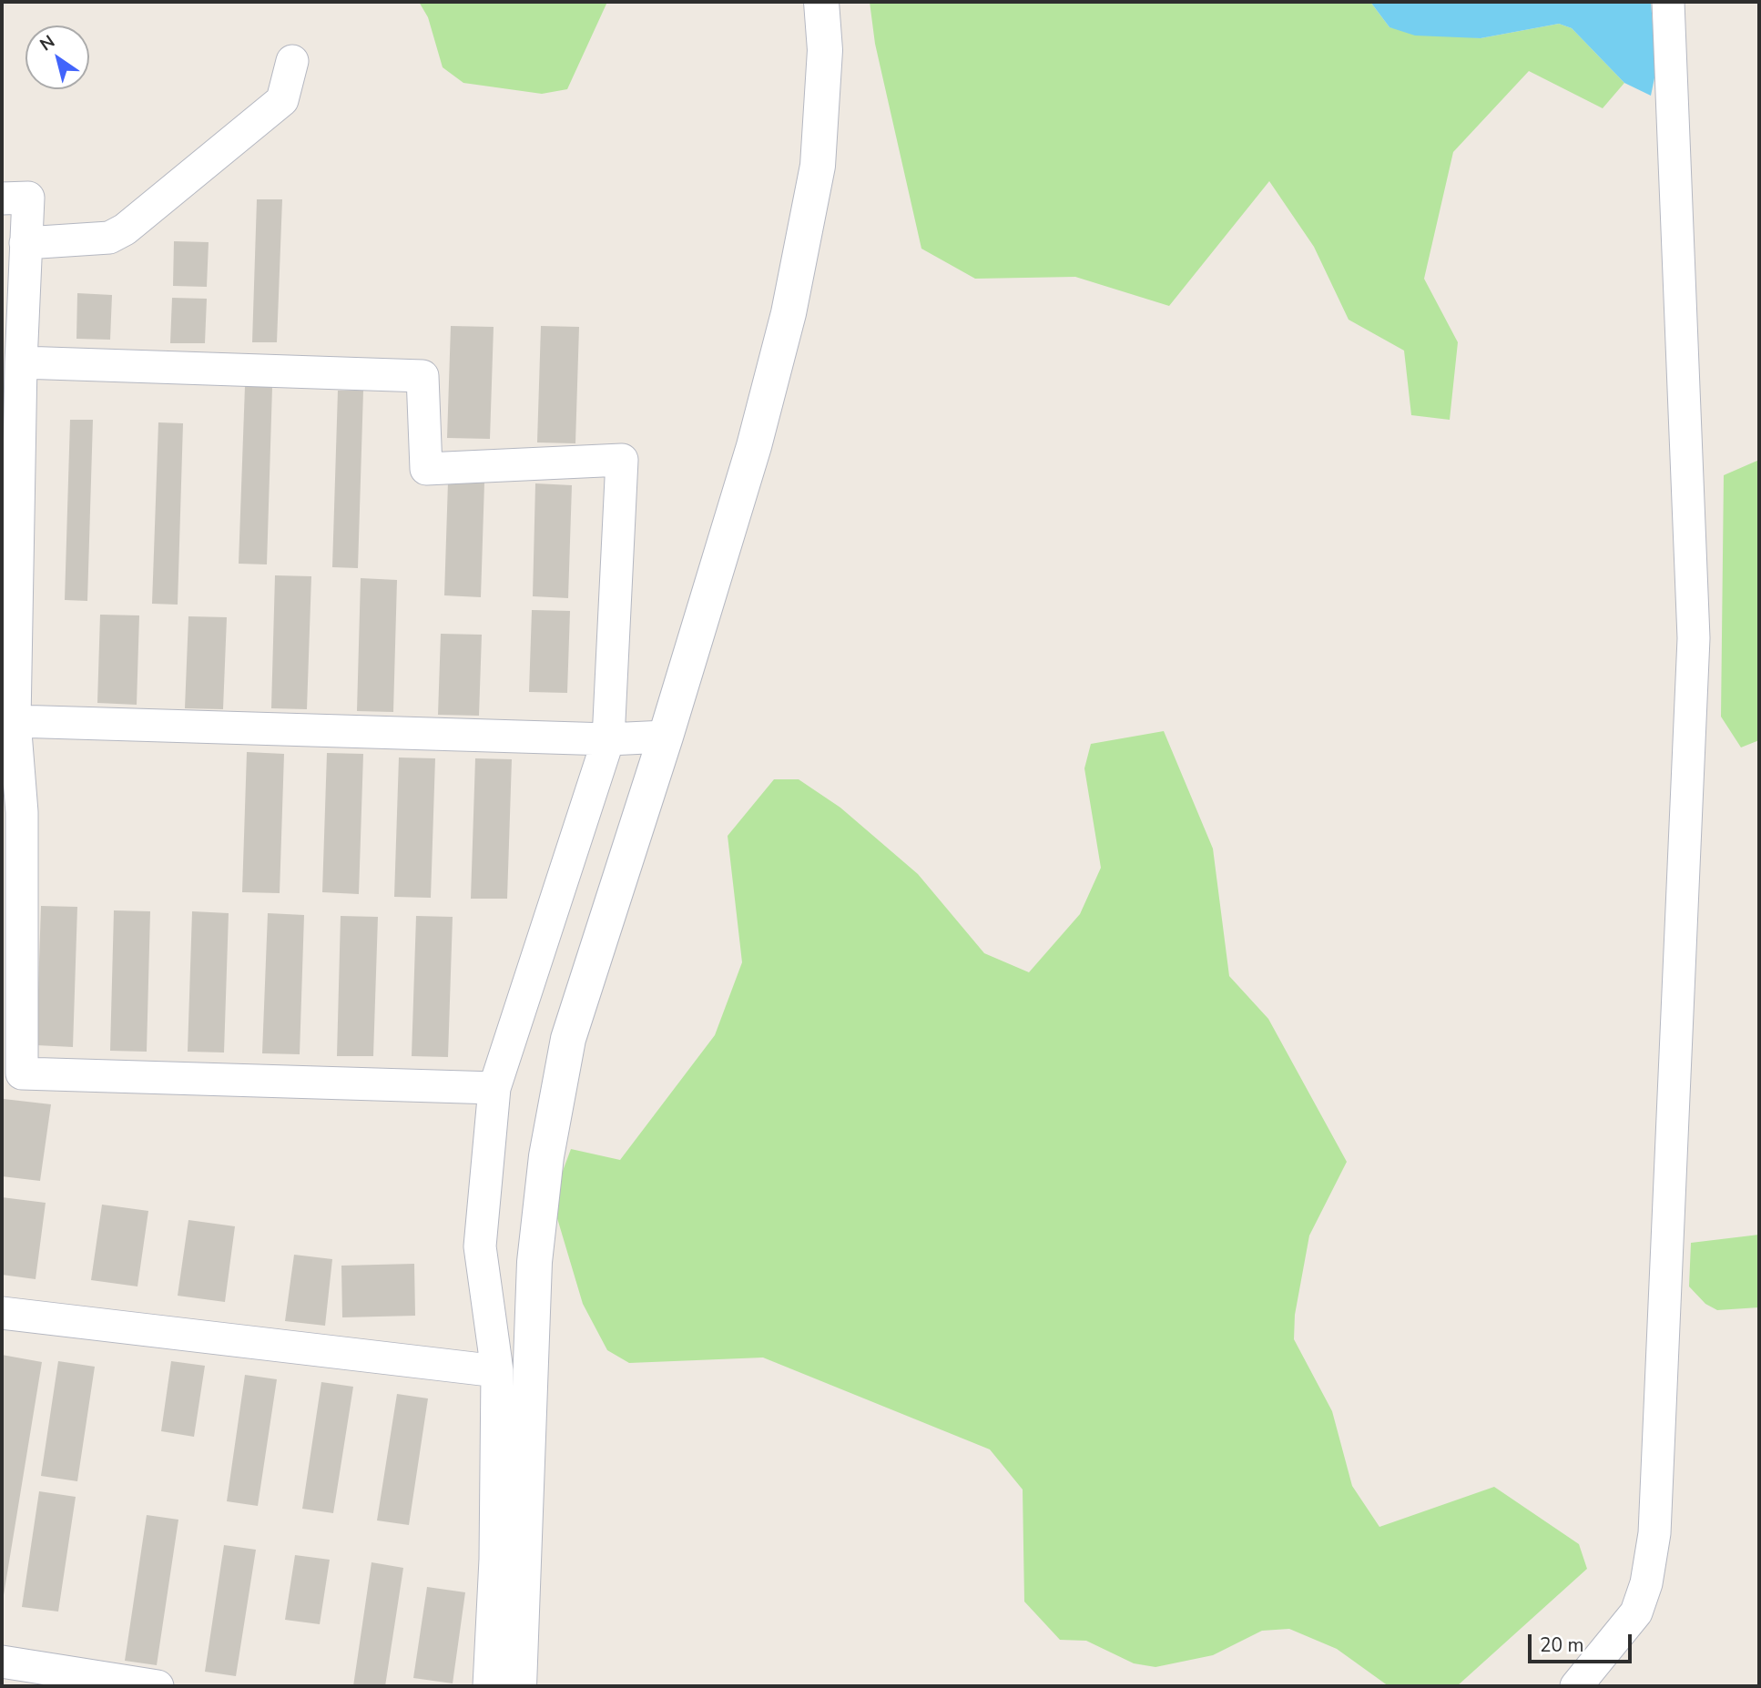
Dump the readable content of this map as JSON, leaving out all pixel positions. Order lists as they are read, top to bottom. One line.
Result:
{"scale_bar":"20 m","north":"top left"}
